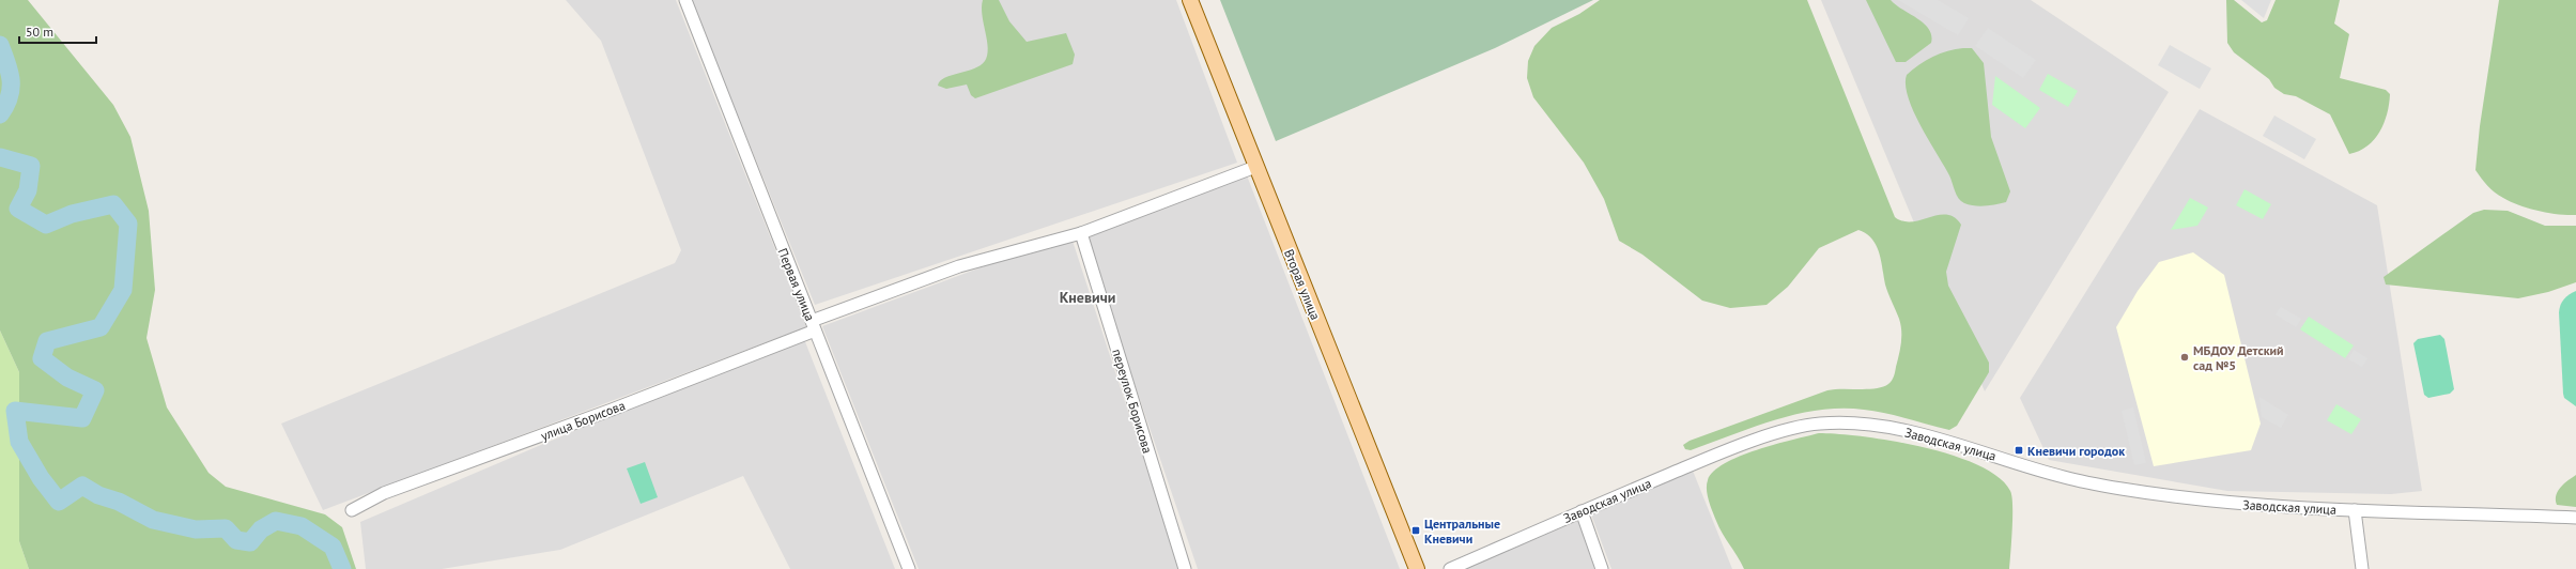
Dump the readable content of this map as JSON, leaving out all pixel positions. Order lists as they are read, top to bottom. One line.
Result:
{"streets":{"main road":["Вторая улица"],"street":["Первая улица","переулок Борисова","улица Борисова","Заводская улица"]},"crossings":[["Первая улица","улица Борисова"]],"districts":["Кневичи"],"places":{"other":["МБДОУ Детский сад №5"],"transit":["Кневичи городок","Центральные Кневичи"]},"scale_bar":"50 m"}
